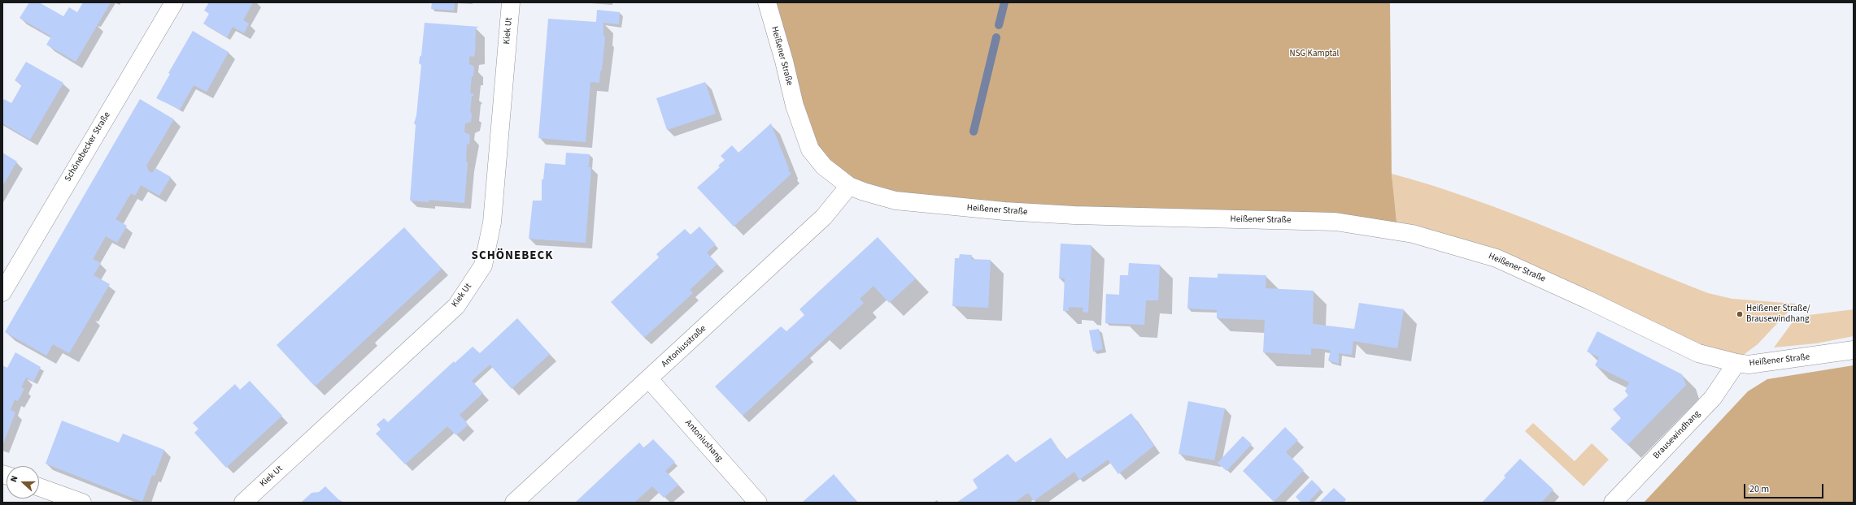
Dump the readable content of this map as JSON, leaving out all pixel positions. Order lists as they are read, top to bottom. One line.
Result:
{"streets":{"street":["Kiek Ut","Heißener Straße","Schönebecker Straße","Antoniusstraße","Brausewindhang","Antoniushang"]},"crossings":[["Heißener Straße","Antoniusstraße"],["Heißener Straße","Brausewindhang"],["Antoniusstraße","Antoniushang"]],"districts":["SCHÖNEBECK"],"parks":["NSG Kamptal"],"places":["Heißener Straße/ Brausewindhang"],"scale_bar":"20 m","north":"left"}
